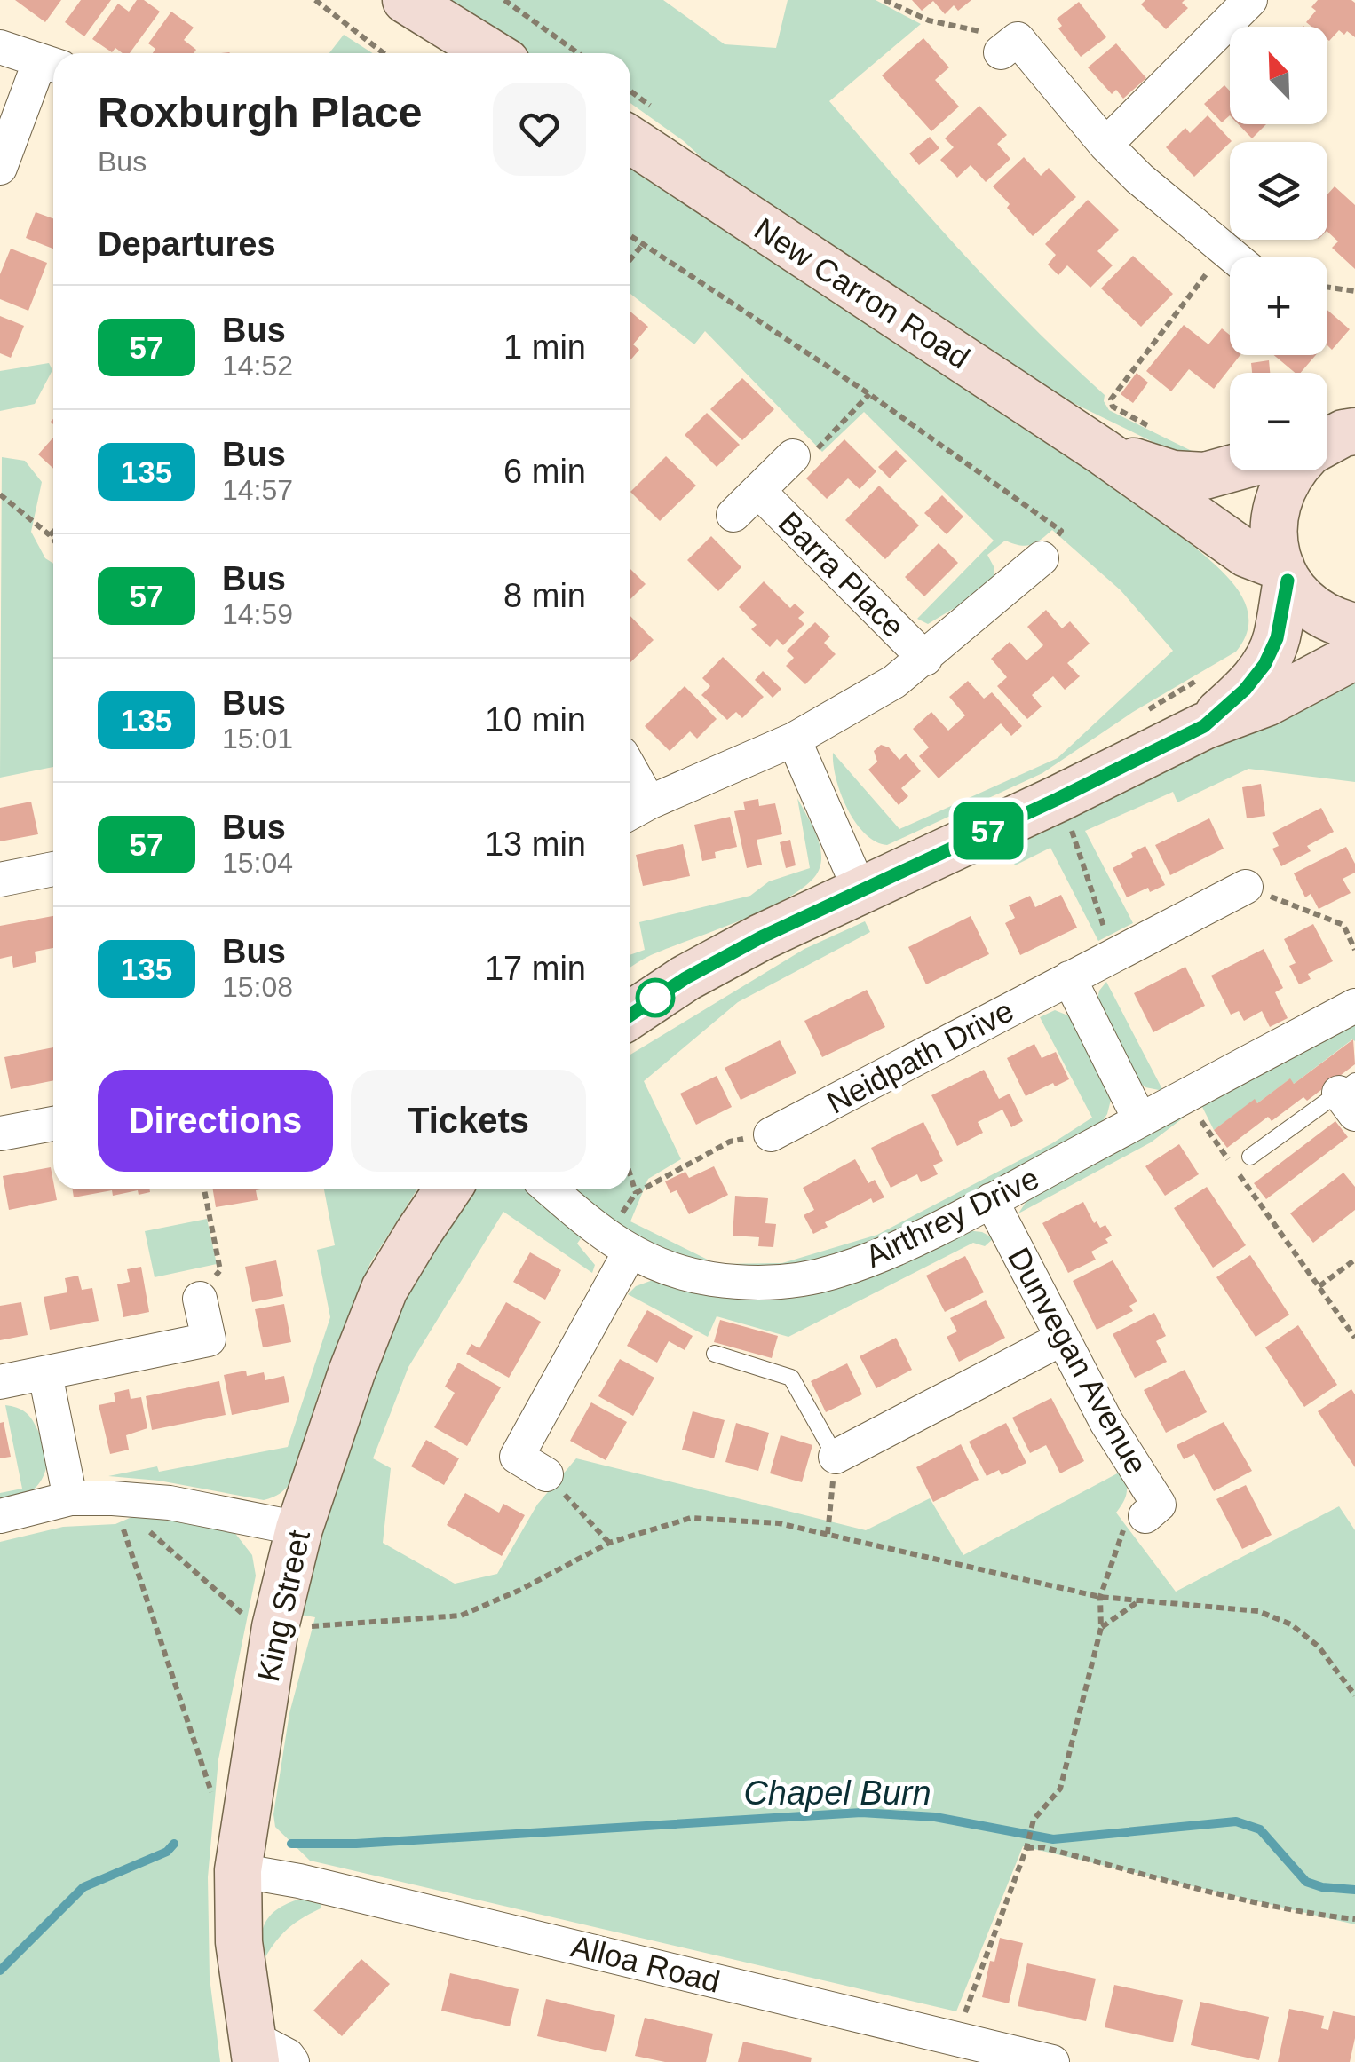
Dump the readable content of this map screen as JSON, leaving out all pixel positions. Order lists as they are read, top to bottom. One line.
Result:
{"streets":{"main road":["New Carron Road","King Street"],"street":["Barra Place","Neidpath Drive","Airthrey Drive","Dunvegan Avenue","Alloa Road"]},"crossings":[["Airthrey Drive","Dunvegan Avenue"],["King Street","Alloa Road"]],"water":["Chapel Burn"],"lines":["bus line 57"],"north":"top left","page":{"on_map":"57","map_buttons":["+","−"],"heading":[["Roxburgh Place","Bus"],"Departures"],"list":[{"mark":"57","name":"Bus","note":"14:52","value":"1 min"},{"mark":"135","name":"Bus","note":"14:57","value":"6 min"},{"mark":"57","name":"Bus","note":"14:59","value":"8 min"},{"mark":"135","name":"Bus","note":"15:01","value":"10 min"},{"mark":"57","name":"Bus","note":"15:04","value":"13 min"},{"mark":"135","name":"Bus","note":"15:08","value":"17 min"}],"buttons":["Directions","Tickets"]}}
